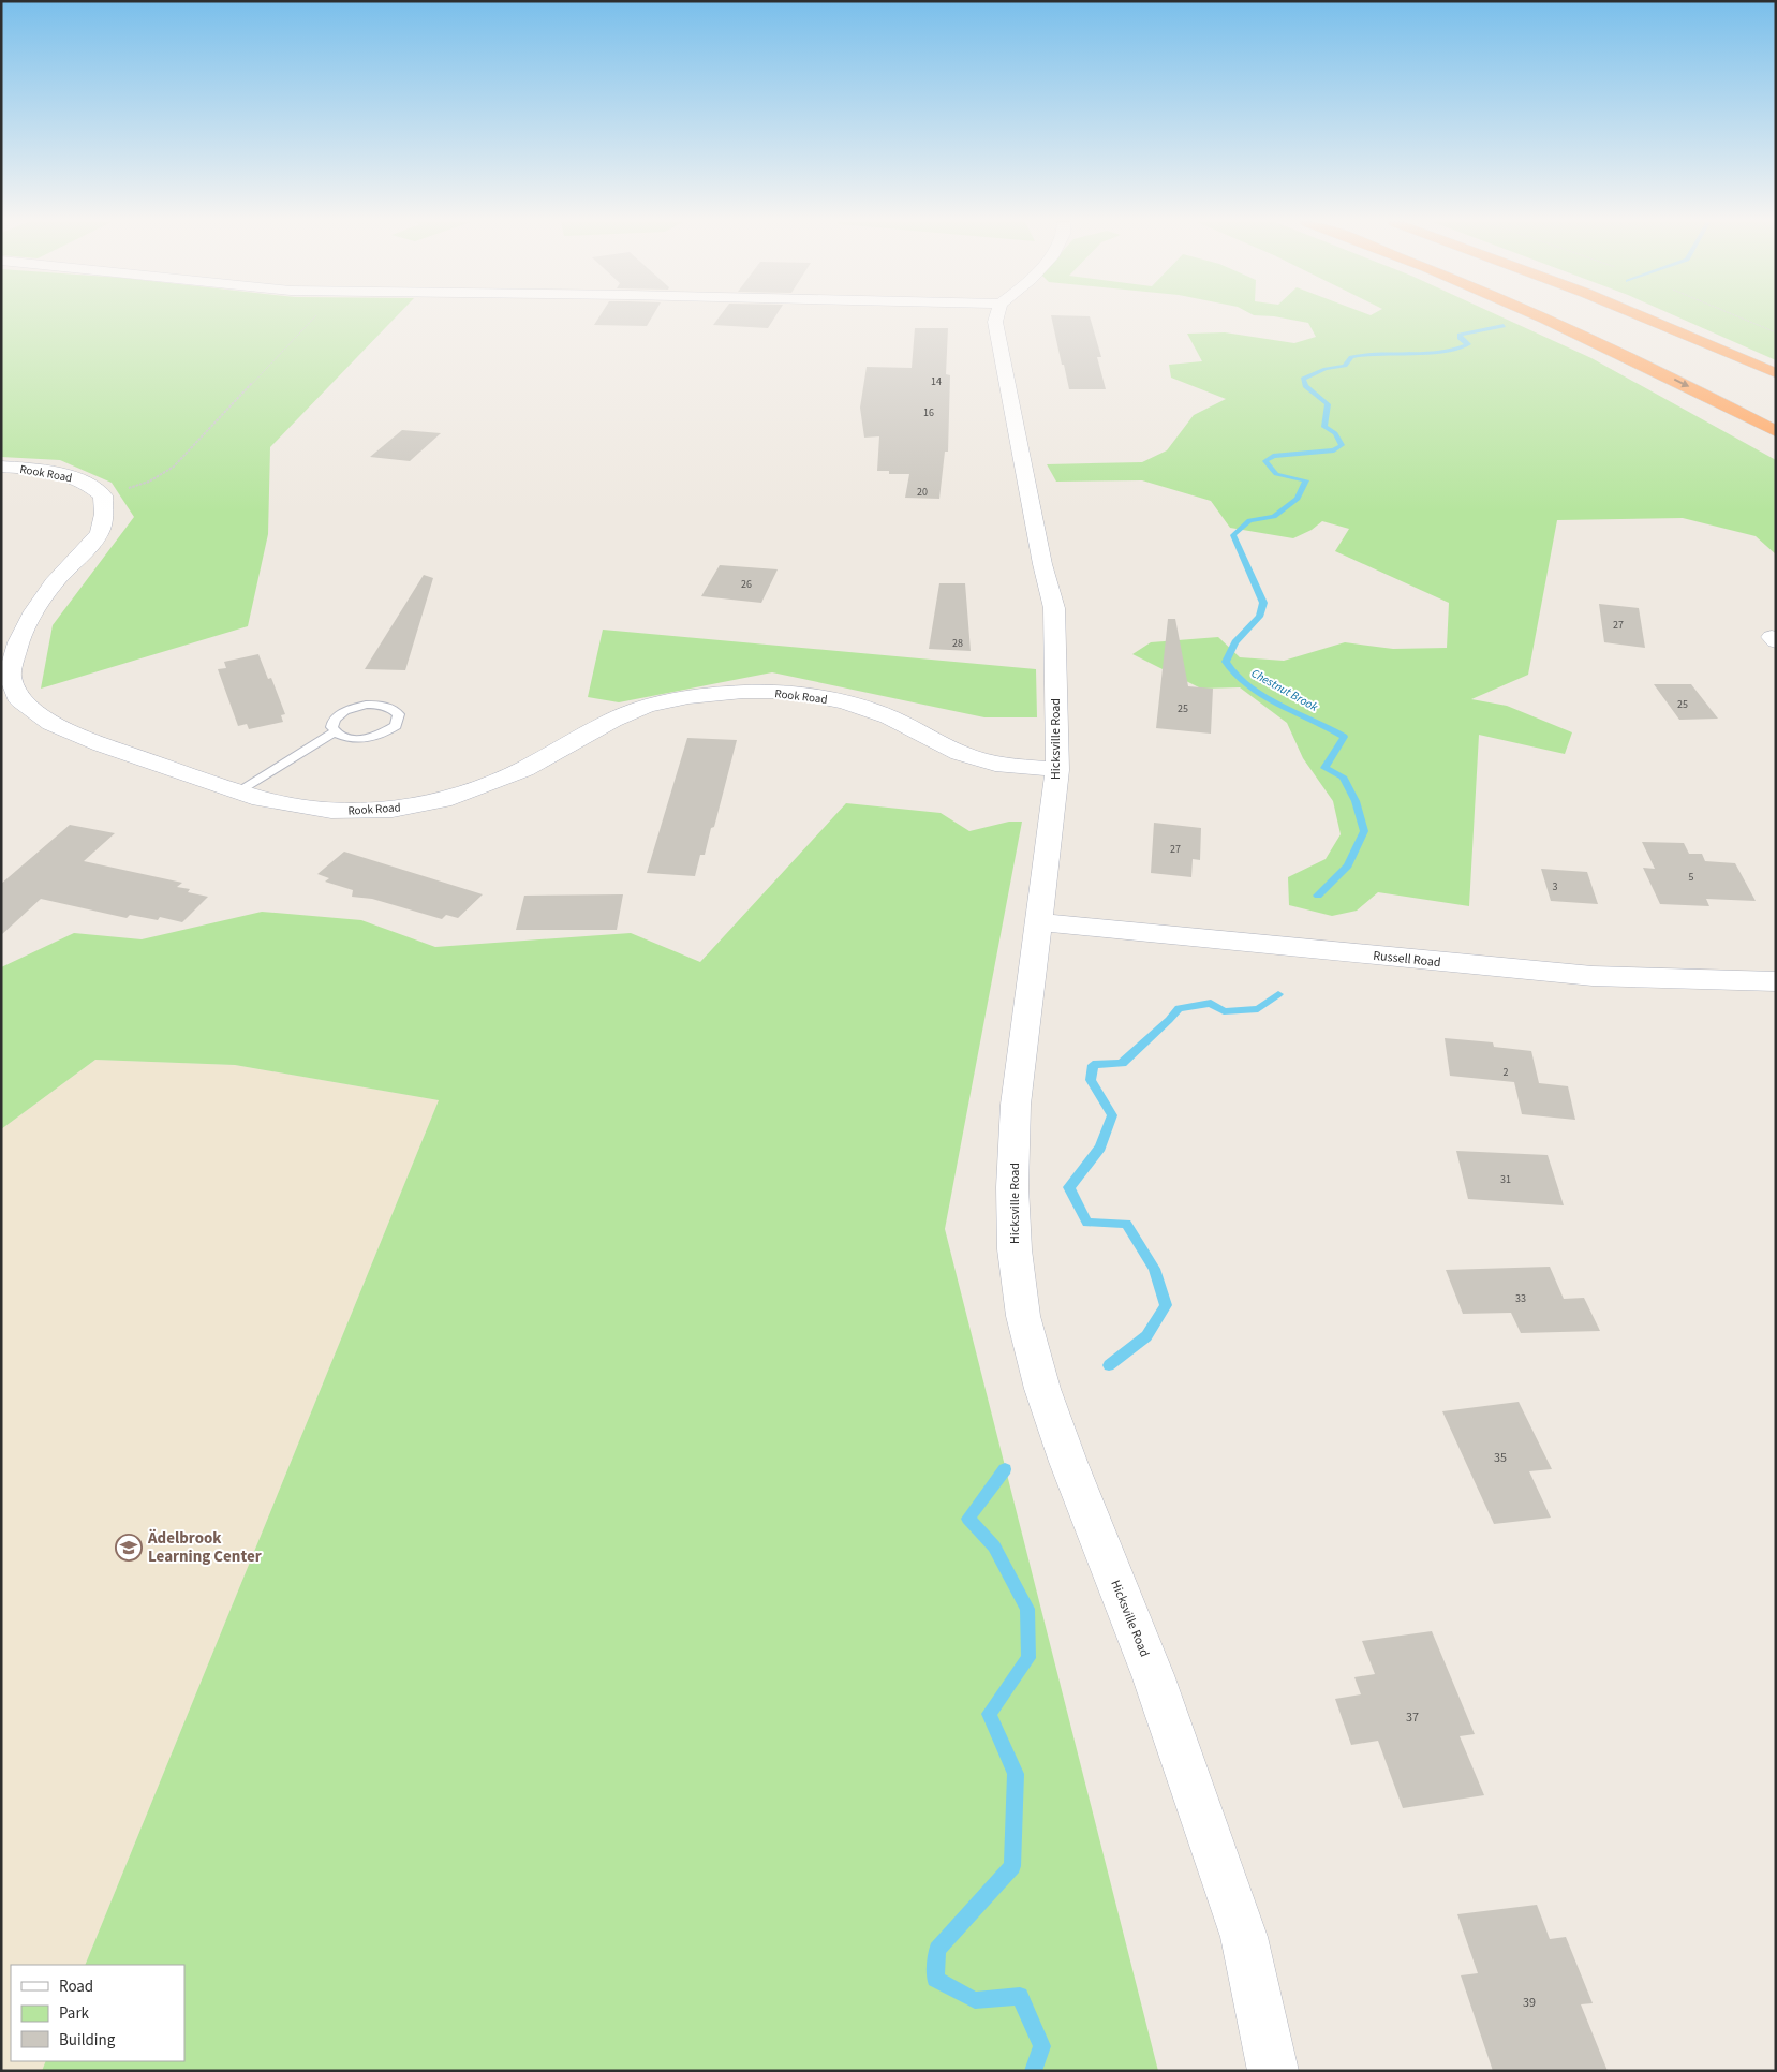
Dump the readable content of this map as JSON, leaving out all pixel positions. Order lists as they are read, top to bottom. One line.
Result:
{"streets":{"street":["Rook Road","Hicksville Road","Russell Road"]},"crossings":[["Rook Road","Hicksville Road"],["Hicksville Road","Russell Road"]],"water":["Chestnut Brook"],"places":{"school or university":["Ädelbrook Learning Center"]},"house_numbers":["14","16","20","26","27","28","25","25","27","5","3","2","31","33","35","37","39"],"legend":["Road","Park","Building"]}
